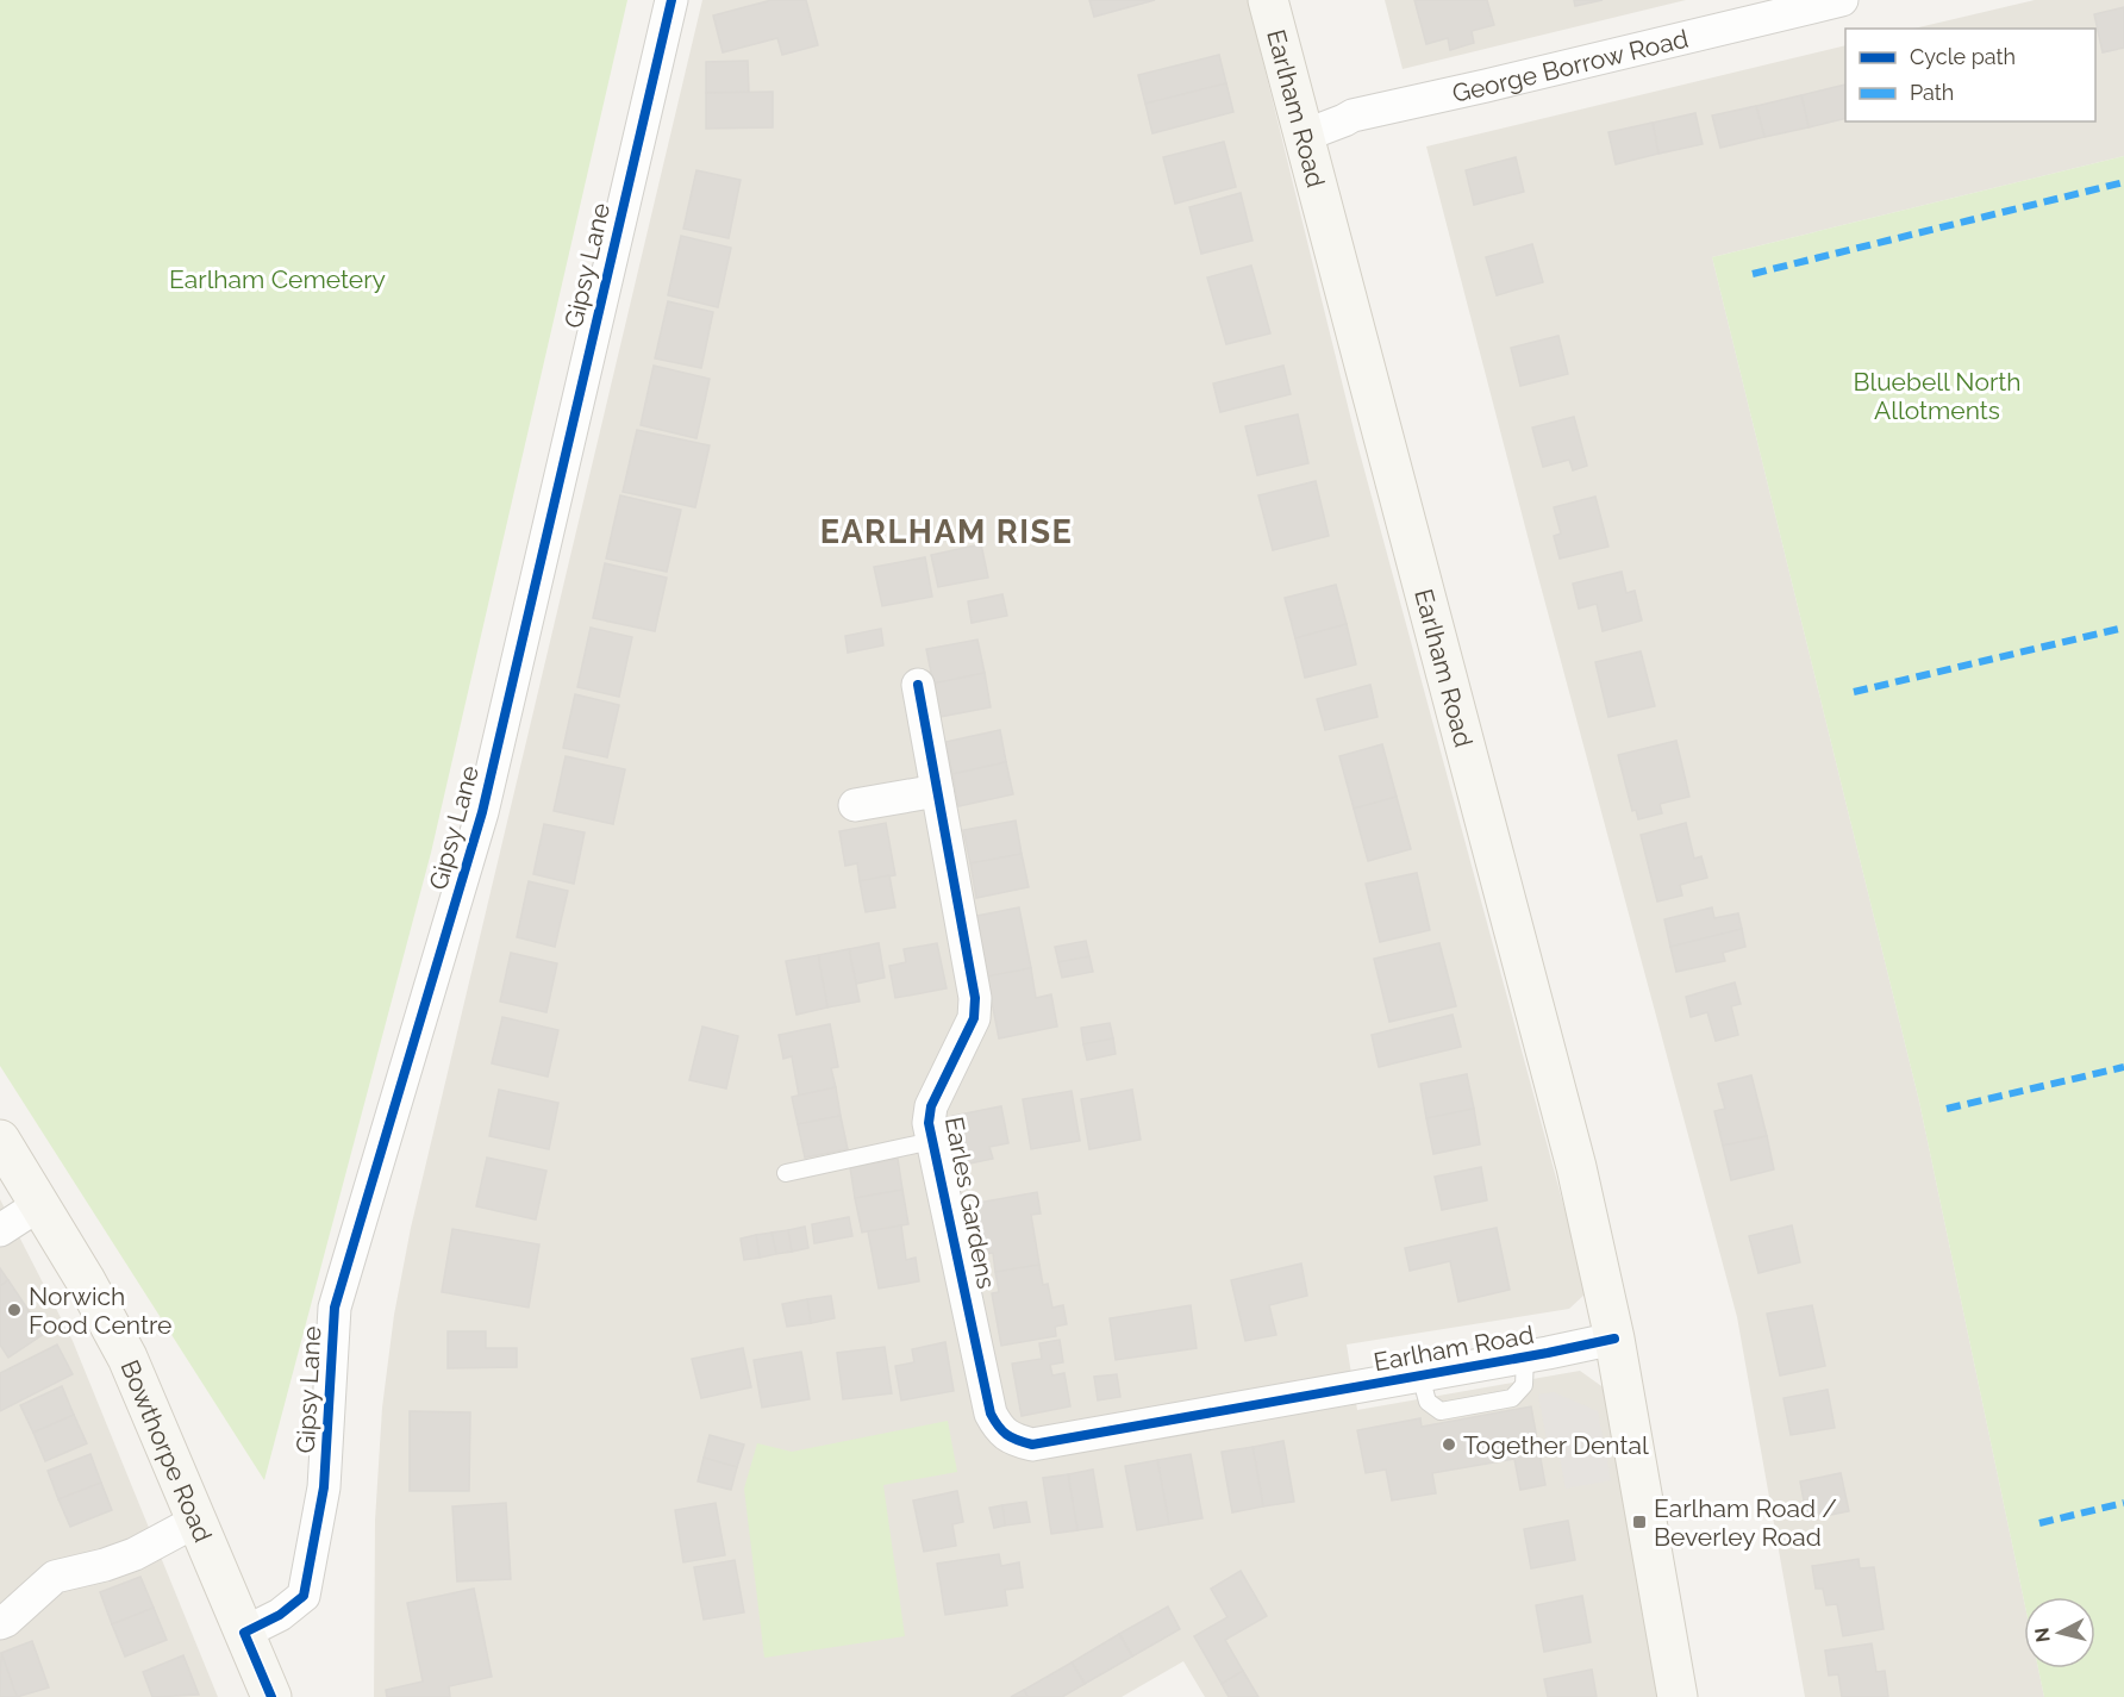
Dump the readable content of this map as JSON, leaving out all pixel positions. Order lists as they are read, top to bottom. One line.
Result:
{"streets":{"main road":["Earlham Road","Bowthorpe Road"],"street":["George Borrow Road","Gipsy Lane","Earles Gardens"]},"crossings":[["George Borrow Road","Earlham Road"],["Earlham Road","Earles Gardens"],["Gipsy Lane","Bowthorpe Road"]],"districts":["EARLHAM RISE"],"parks":["Earlham Cemetery","Bluebell North Allotments"],"places":{"other":["Norwich Food Centre","Together Dental"],"transit":["Earlham Road / Beverley Road"]},"legend":["Cycle path","Path"],"north":"left"}
